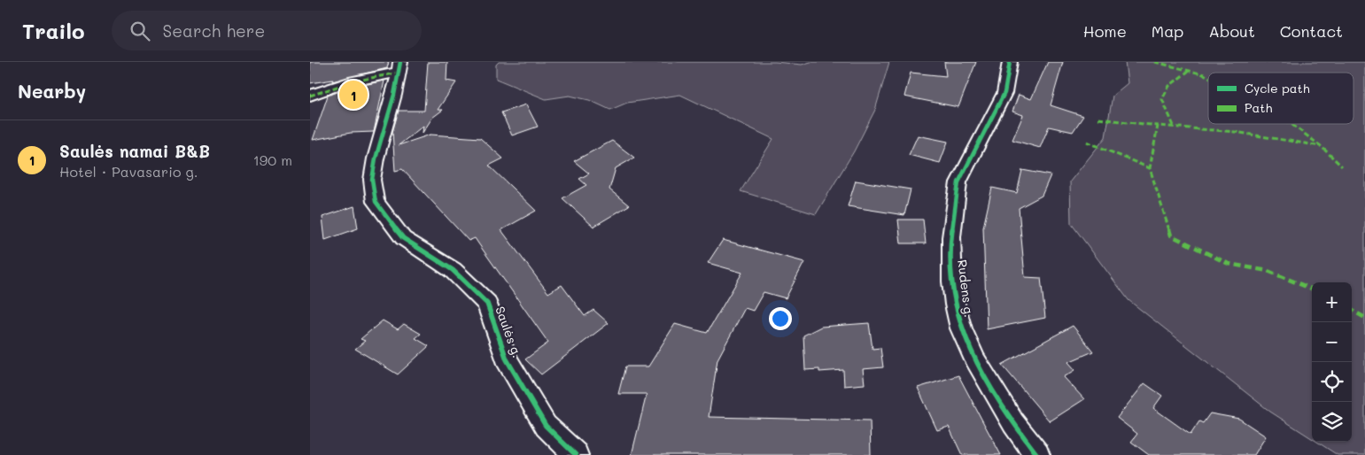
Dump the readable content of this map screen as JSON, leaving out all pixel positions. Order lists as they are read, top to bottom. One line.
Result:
{"streets":{"street":["Rudens g.","Saulės g."]},"legend":["Cycle path","Path"],"page":{"header":"Trailo","search":"Search here","nav":["Home","Map","About","Contact"],"heading":"Nearby","pins":"1","list":[{"mark":"1","name":"Saulės namai B&B","note":"Hotel · Pavasario g.","value":"190 m"}],"map_buttons":["+","−"]}}
